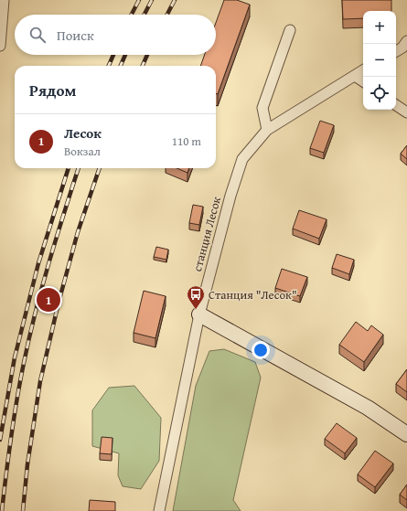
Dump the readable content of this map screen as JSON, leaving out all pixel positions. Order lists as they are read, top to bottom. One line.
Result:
{"streets":{"street":["станция Лесок"]},"places":{"bus stop":["Станция \"Лесок\""]},"page":{"map_buttons":["+","−"],"search":"Поиск","heading":"Рядом","list":[{"mark":"1","name":"Лесок","note":"Вокзал","value":"110 m"}],"pins":"1"}}
